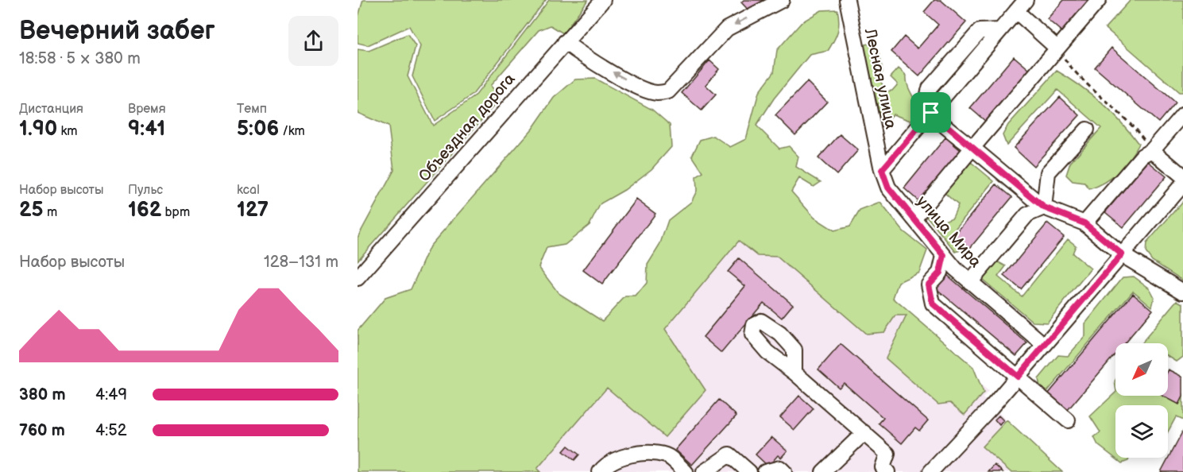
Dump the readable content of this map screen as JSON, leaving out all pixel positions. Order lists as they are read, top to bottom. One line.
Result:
{"streets":{"street":["Лесная улица","Объездная дорога","улица Мира"]},"crossings":[["Лесная улица","улица Мира"]],"north":"bottom left","page":{"heading":["Вечерний забег","18:58 · 5 × 380 m"],"stats":[["Дистанция","1.90 km"],["Время","9:41"],["Темп","5:06 /km"],["Набор высоты","25 m"],["Пульс","162 bpm"],["kcal","127"]],"chart":["Набор высоты","128–131 m"],"list":[{"name":"380 m","note":"4:49"},{"name":"760 m","note":"4:52"}]}}
